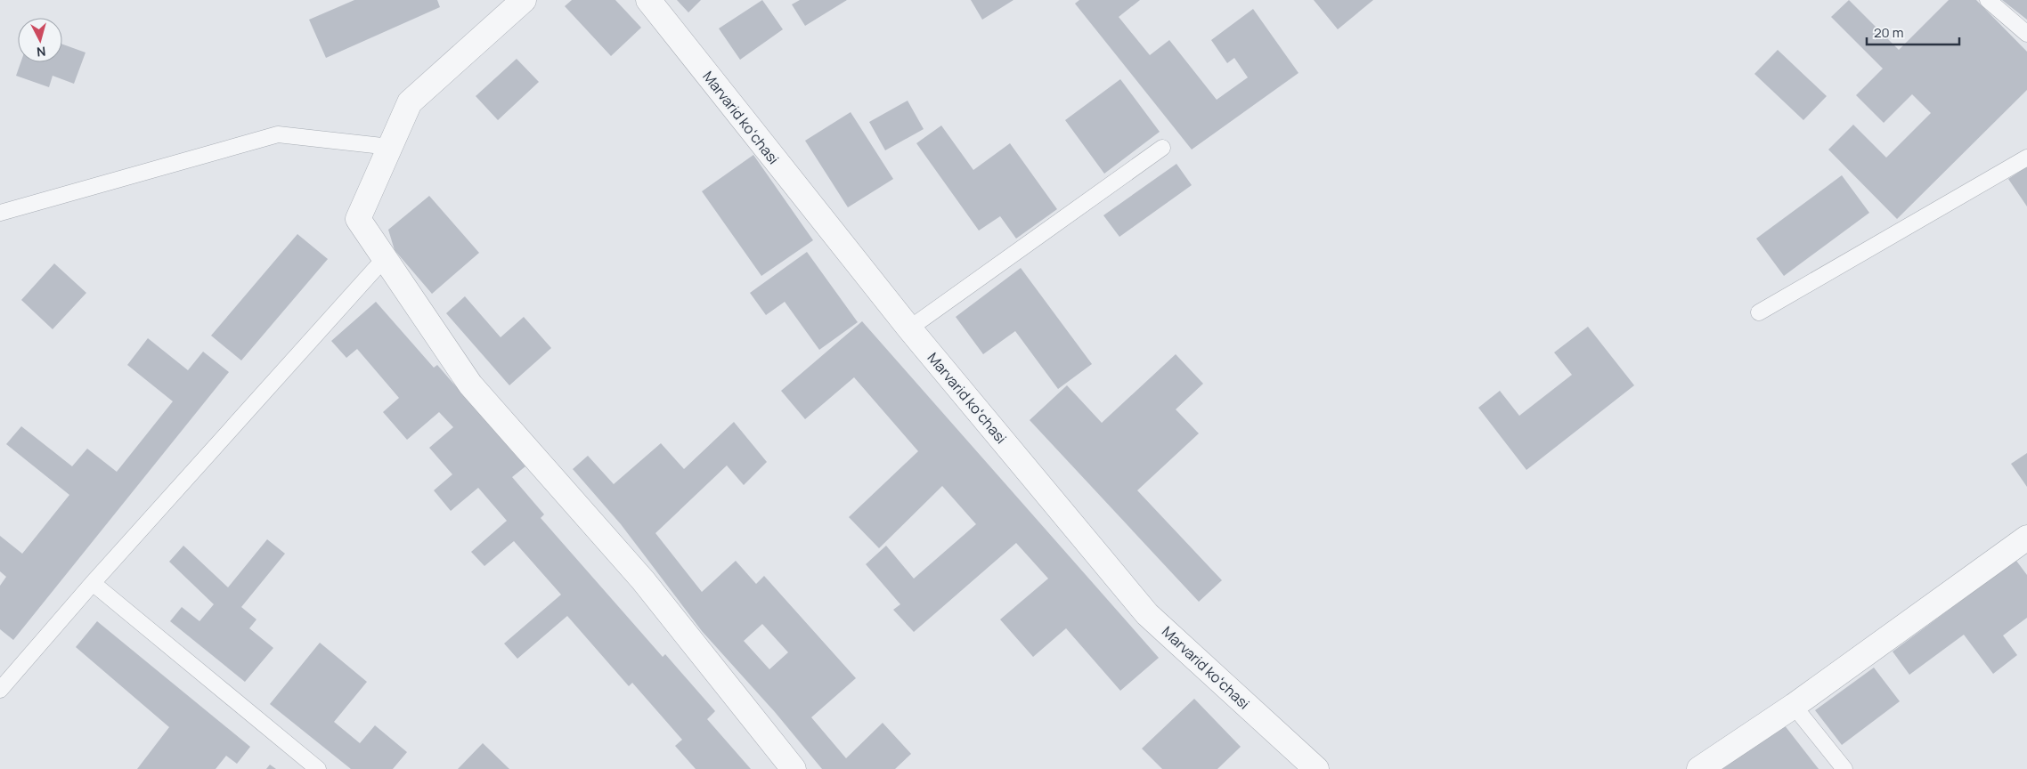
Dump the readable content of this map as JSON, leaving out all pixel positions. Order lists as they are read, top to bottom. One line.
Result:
{"streets":{"street":["Marvarid koʻchasi"]},"scale_bar":"20 m","north":"bottom"}
